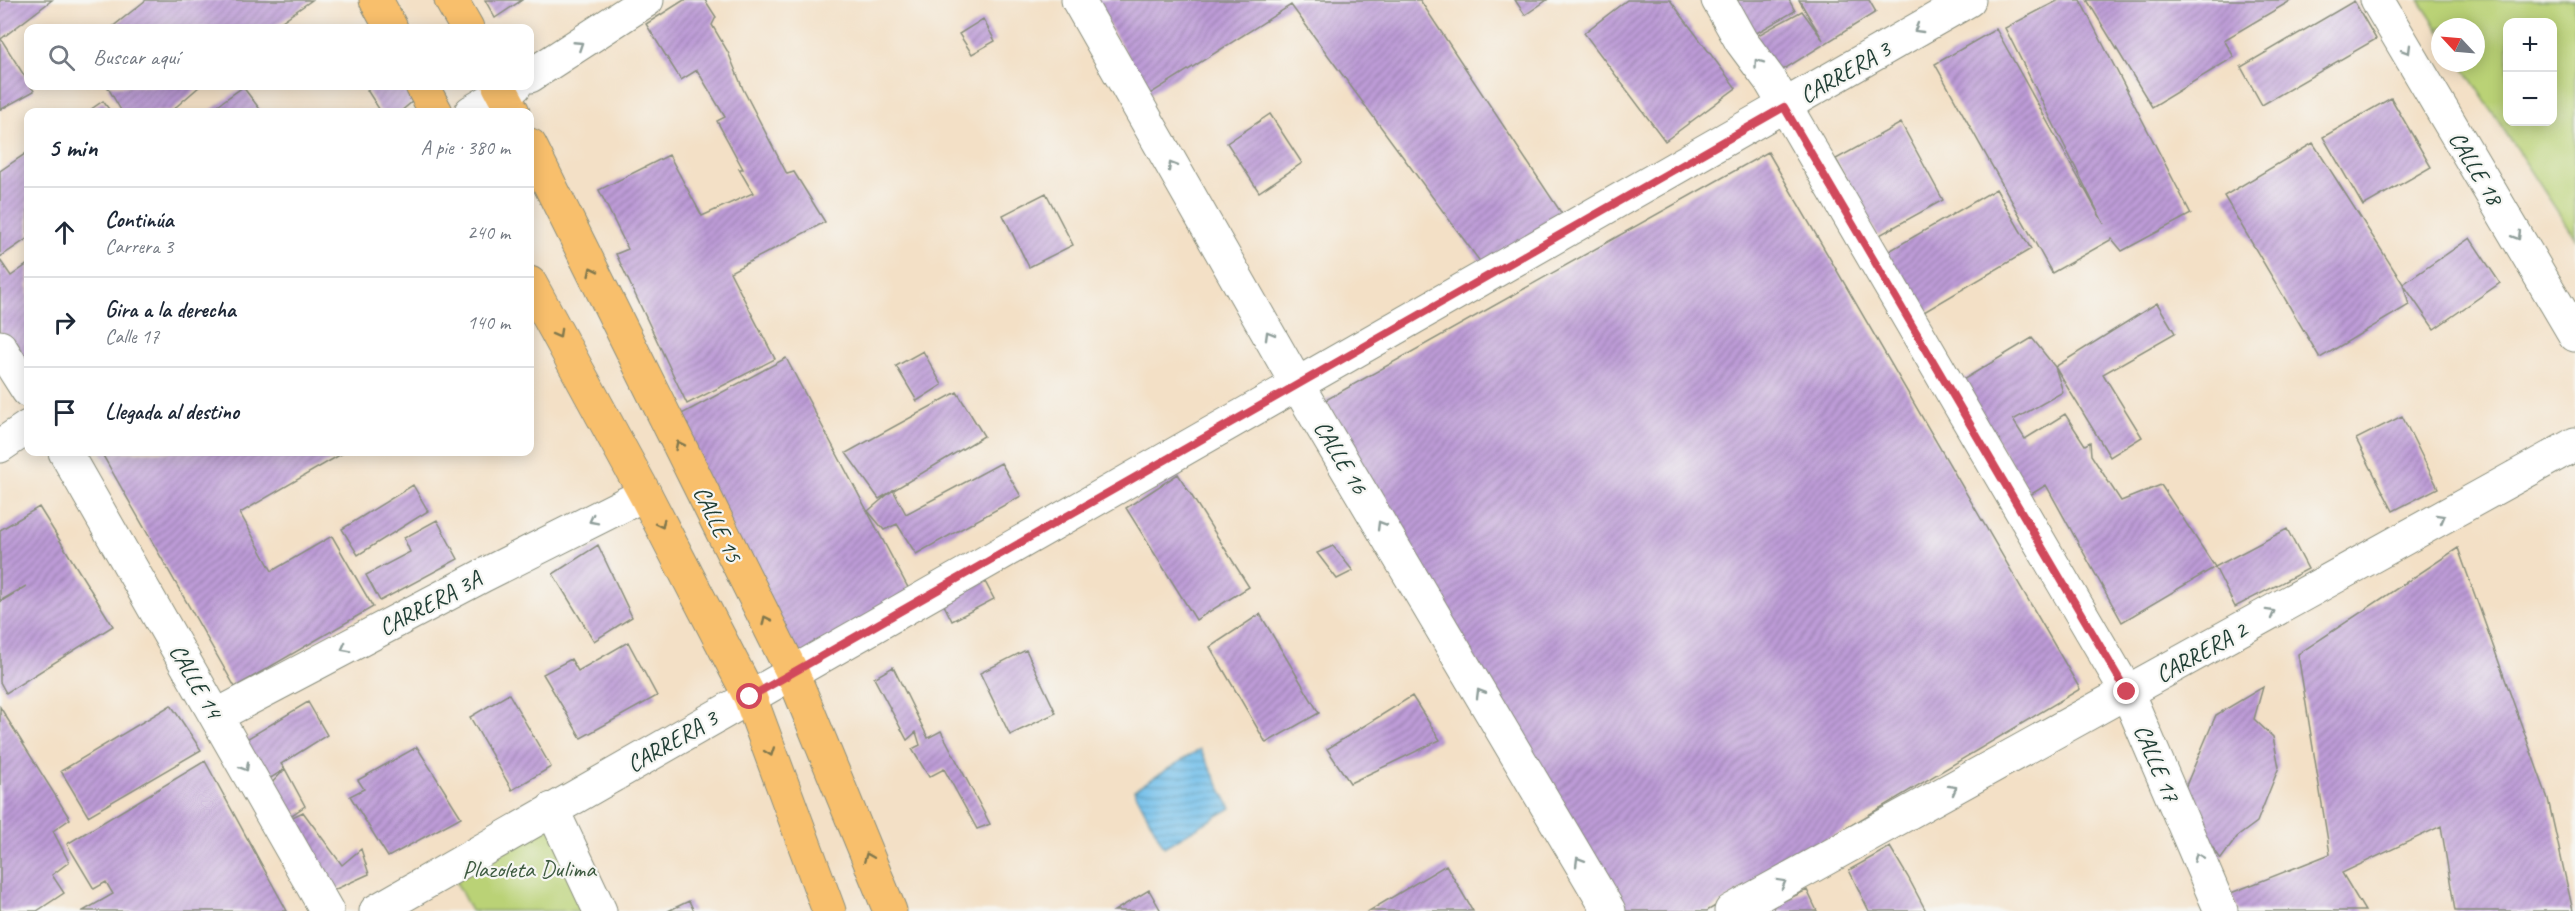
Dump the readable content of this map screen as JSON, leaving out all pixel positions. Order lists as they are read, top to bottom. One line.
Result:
{"streets":{"main road":["CALLE 15"],"street":["CARRERA 3","CALLE 18","CALLE 16","CARRERA 3A","CARRERA 2","CALLE 14","CALLE 17"]},"crossings":[["CARRERA 3","CALLE 16"],["CARRERA 3","CALLE 15"],["CARRERA 3","CALLE 17"],["CALLE 15","CARRERA 3A"],["CARRERA 3A","CALLE 14"],["CARRERA 2","CALLE 17"]],"one_way":["CALLE 18","CALLE 16","CARRERA 3A","CARRERA 2","CALLE 14"],"parks":["Plazoleta Dulima"],"north":"top left","page":{"map_buttons":["+","−"],"search":"Buscar aquí","heading":["5 min","A pie · 380 m"],"list":[["Continúa","Carrera 3","240 m"],["Gira a la derecha","Calle 17","140 m"],"Llegada al destino"]}}
